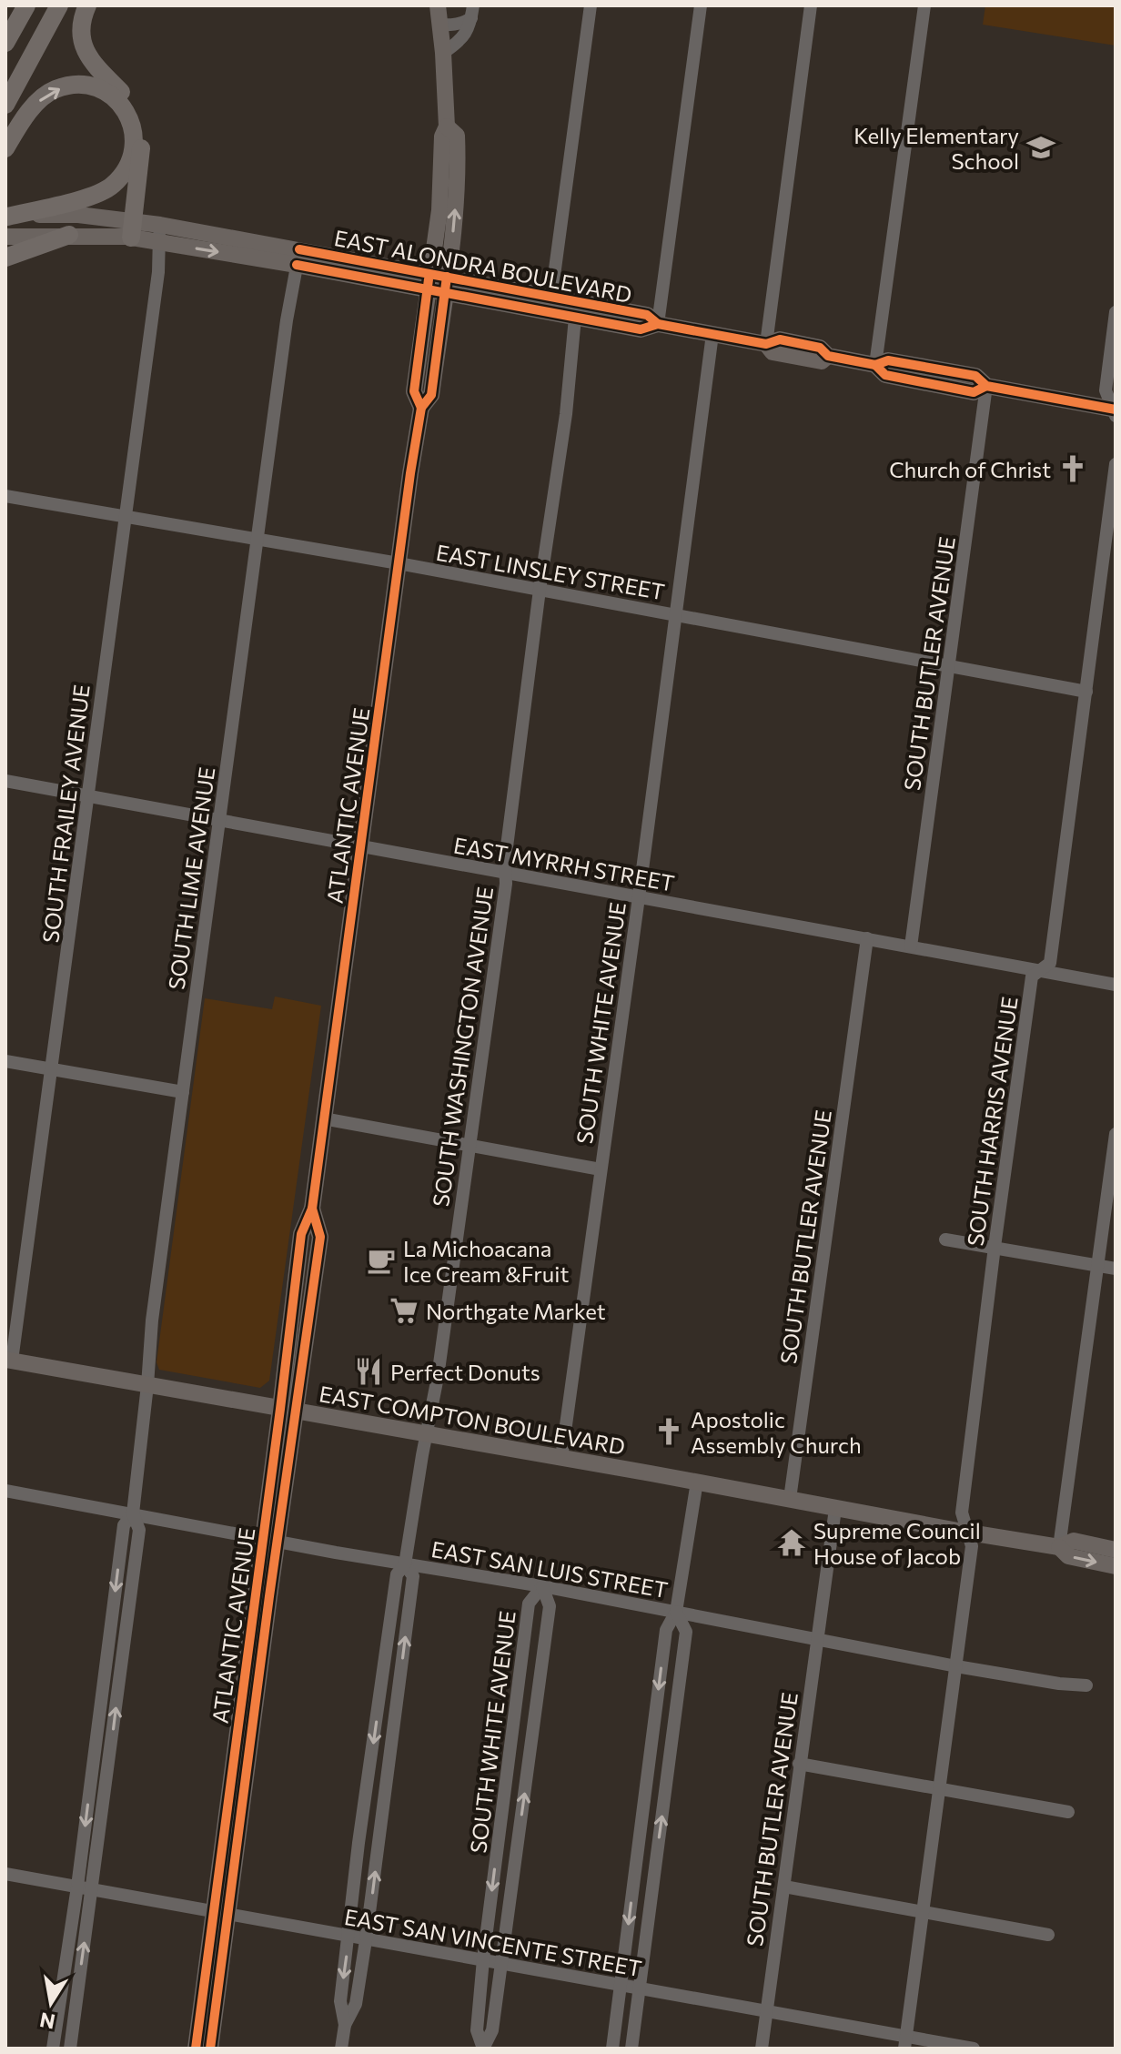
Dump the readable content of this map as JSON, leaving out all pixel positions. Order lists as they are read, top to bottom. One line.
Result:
{"streets":{"main road":["EAST ALONDRA BOULEVARD","ATLANTIC AVENUE","EAST COMPTON BOULEVARD"],"street":["EAST LINSLEY STREET","SOUTH BUTLER AVENUE","SOUTH FRAILEY AVENUE","EAST MYRRH STREET","SOUTH LIME AVENUE","SOUTH WHITE AVENUE","SOUTH WASHINGTON AVENUE","SOUTH HARRIS AVENUE","EAST SAN LUIS STREET","EAST SAN VINCENTE STREET"]},"crossings":[["EAST ALONDRA BOULEVARD","SOUTH BUTLER AVENUE"],["EAST ALONDRA BOULEVARD","ATLANTIC AVENUE"],["EAST ALONDRA BOULEVARD","SOUTH FRAILEY AVENUE"],["EAST ALONDRA BOULEVARD","SOUTH LIME AVENUE"],["EAST ALONDRA BOULEVARD","SOUTH WHITE AVENUE"],["EAST ALONDRA BOULEVARD","SOUTH WASHINGTON AVENUE"],["EAST LINSLEY STREET","SOUTH BUTLER AVENUE"],["EAST LINSLEY STREET","ATLANTIC AVENUE"],["EAST LINSLEY STREET","SOUTH FRAILEY AVENUE"],["EAST LINSLEY STREET","SOUTH LIME AVENUE"],["EAST LINSLEY STREET","SOUTH WHITE AVENUE"],["EAST LINSLEY STREET","SOUTH WASHINGTON AVENUE"],["EAST LINSLEY STREET","SOUTH HARRIS AVENUE"],["SOUTH BUTLER AVENUE","EAST MYRRH STREET"],["SOUTH BUTLER AVENUE","EAST COMPTON BOULEVARD"],["SOUTH BUTLER AVENUE","EAST SAN LUIS STREET"],["SOUTH BUTLER AVENUE","EAST SAN VINCENTE STREET"],["ATLANTIC AVENUE","EAST MYRRH STREET"],["ATLANTIC AVENUE","EAST COMPTON BOULEVARD"],["ATLANTIC AVENUE","EAST SAN LUIS STREET"],["ATLANTIC AVENUE","EAST SAN VINCENTE STREET"],["SOUTH FRAILEY AVENUE","EAST MYRRH STREET"],["SOUTH FRAILEY AVENUE","EAST COMPTON BOULEVARD"],["EAST MYRRH STREET","SOUTH LIME AVENUE"],["EAST MYRRH STREET","SOUTH WHITE AVENUE"],["EAST MYRRH STREET","SOUTH WASHINGTON AVENUE"],["EAST MYRRH STREET","SOUTH HARRIS AVENUE"],["SOUTH LIME AVENUE","EAST COMPTON BOULEVARD"],["SOUTH LIME AVENUE","EAST SAN LUIS STREET"],["SOUTH LIME AVENUE","EAST SAN VINCENTE STREET"],["SOUTH WHITE AVENUE","EAST COMPTON BOULEVARD"],["SOUTH WHITE AVENUE","EAST SAN LUIS STREET"],["SOUTH WHITE AVENUE","EAST SAN VINCENTE STREET"],["SOUTH WASHINGTON AVENUE","EAST COMPTON BOULEVARD"],["SOUTH WASHINGTON AVENUE","EAST SAN LUIS STREET"],["SOUTH HARRIS AVENUE","EAST COMPTON BOULEVARD"],["SOUTH HARRIS AVENUE","EAST SAN LUIS STREET"],["SOUTH HARRIS AVENUE","EAST SAN VINCENTE STREET"]],"places":{"school or university":["Kelly Elementary School"],"church":["Church of Christ","Apostolic Assembly Church"],"cafe":["La Michoacana Ice Cream &Fruit"],"supermarket":["Northgate Market"],"restaurant":["Perfect Donuts"],"temple":["Supreme Council House of Jacob"]},"north":"bottom"}
